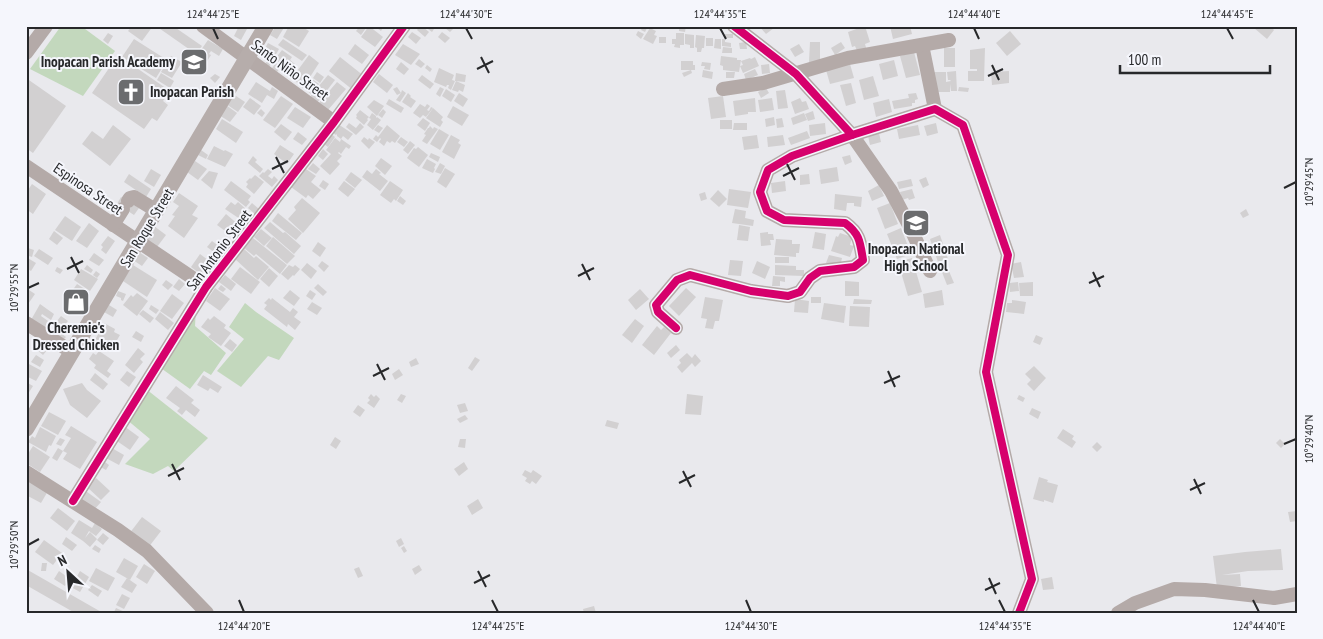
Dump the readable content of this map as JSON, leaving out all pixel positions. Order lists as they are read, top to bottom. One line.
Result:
{"streets":{"main road":["San Roque Street"],"street":["Santo Niño Street","Espinosa Street","San Antonio Street"]},"crossings":[["Santo Niño Street","San Roque Street"],["Santo Niño Street","San Antonio Street"],["Espinosa Street","San Roque Street"],["Espinosa Street","San Antonio Street"]],"places":{"school or university":["Inopacan Parish Academy","Inopacan National High School"],"church":["Inopacan Parish"],"shop":["Cheremie's Dressed Chicken"]},"scale_bar":"100 m","north":"top left","coordinates":["124°44'25\"E","124°44'30\"E","124°44'35\"E","124°44'40\"E","124°44'45\"E","10°29'45\"N","10°29'55\"N","10°29'40\"N","10°29'50\"N","124°44'20\"E"]}
